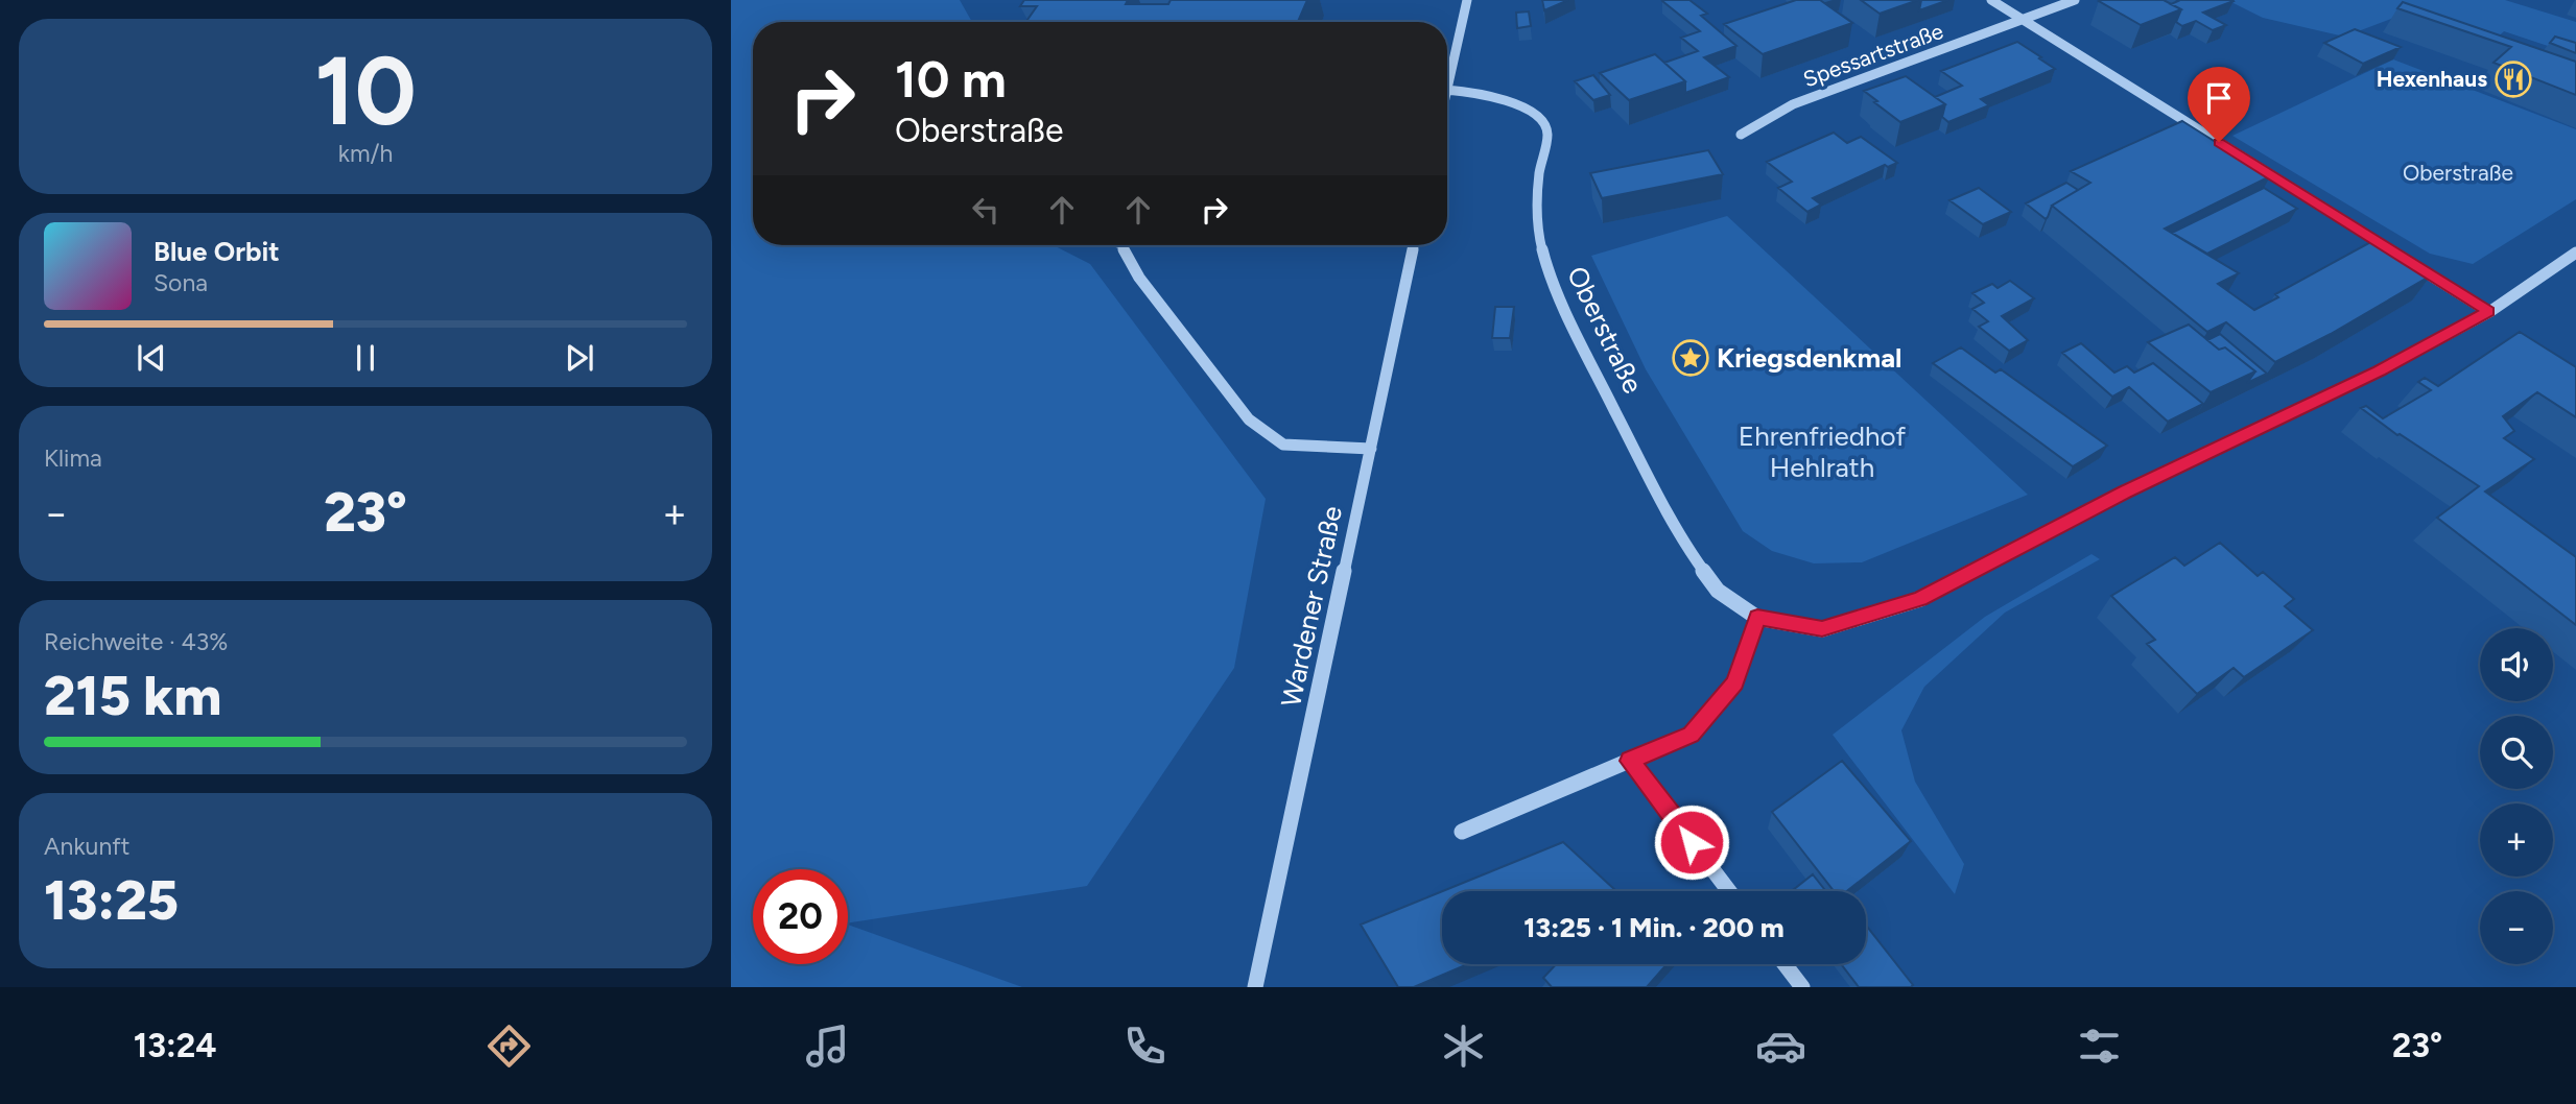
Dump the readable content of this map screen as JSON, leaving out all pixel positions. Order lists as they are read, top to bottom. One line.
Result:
{"streets":{"street":["Spessartstraße","Oberstraße","Wardener Straße"]},"parks":["Oberstraße","Ehrenfriedhof Hehlrath"],"places":{"restaurant":["Hexenhaus"],"place":["Kriegsdenkmal"]},"page":{"tile":[["10","km/h"],"Klima",["Reichweite · 43%","215 km"],["Ankunft","13:25"]],"turn":["10 m","Oberstraße"],"song":["Blue Orbit","Sona"],"heat":["−","23°","+"],"map_buttons":["+","−"],"limit":"20","trip":"13:25 · 1 Min. · 200 m","tabs":["13:24","23°"]}}
